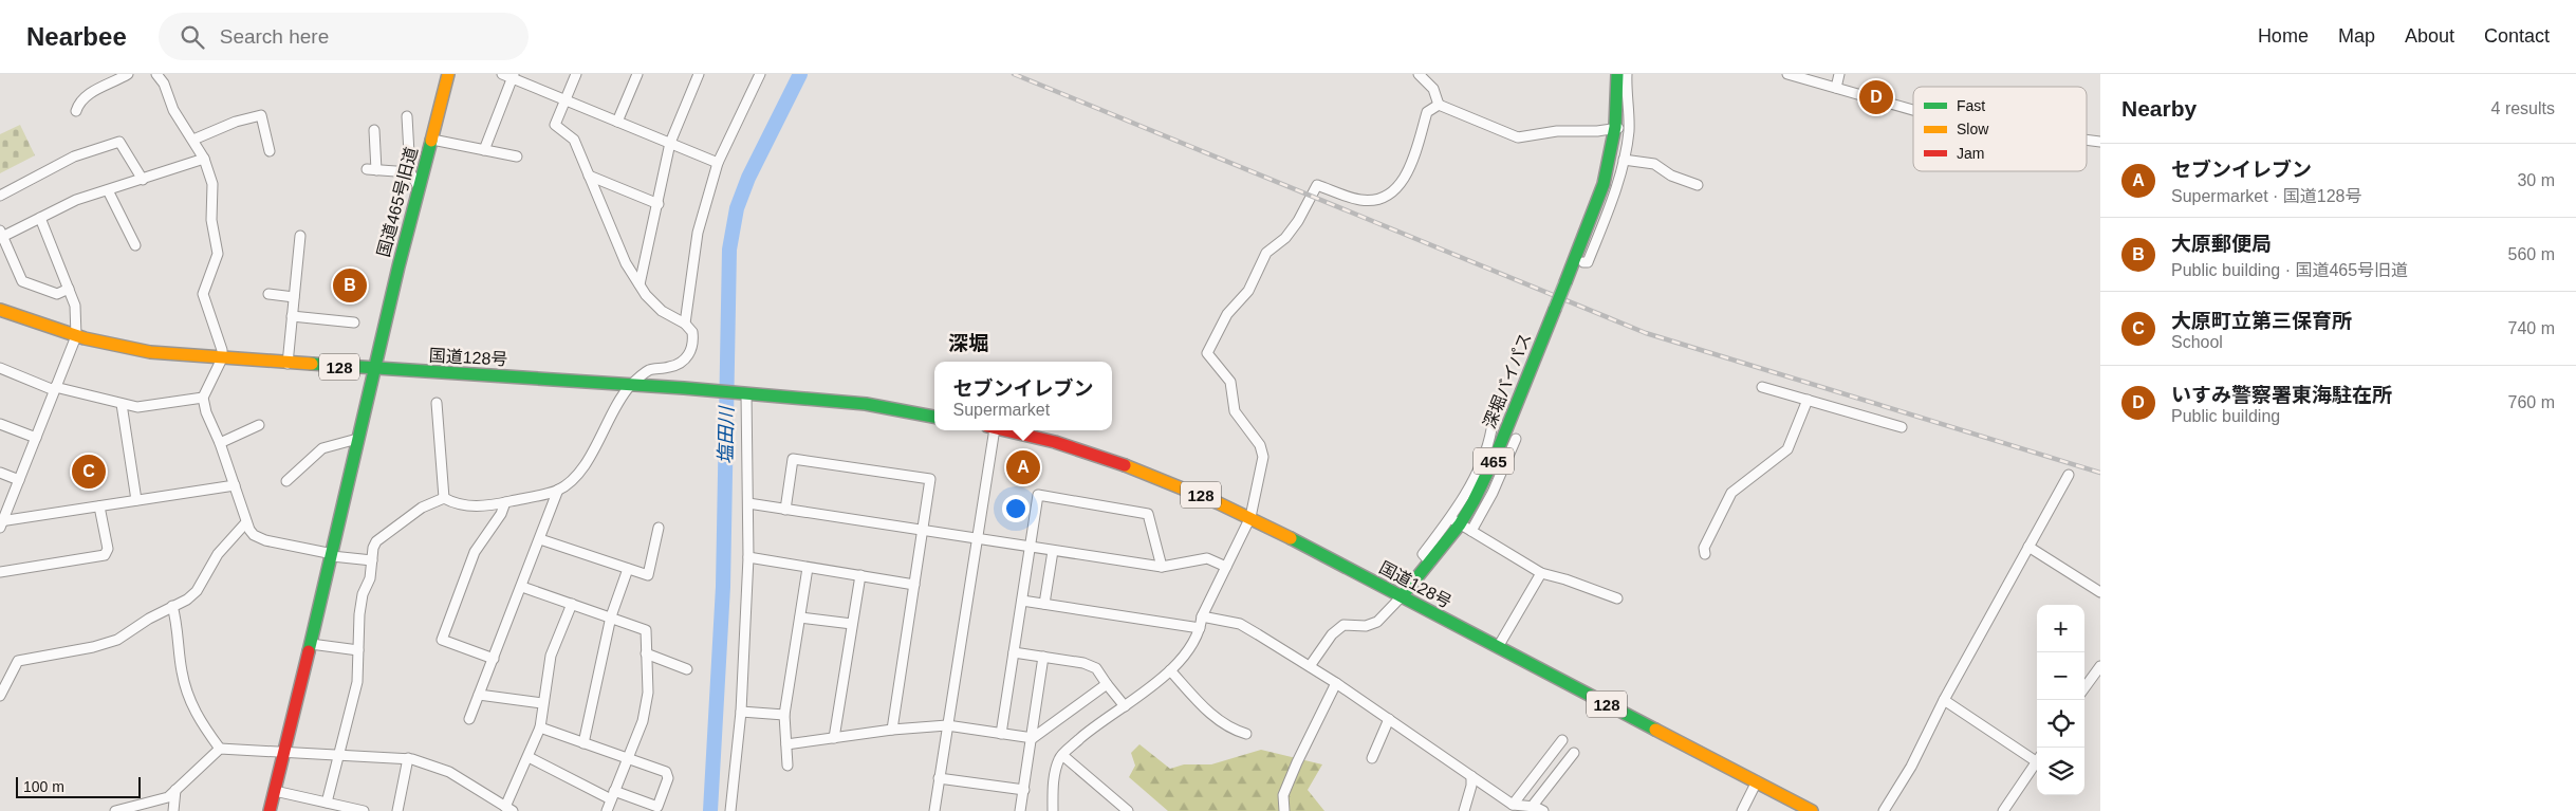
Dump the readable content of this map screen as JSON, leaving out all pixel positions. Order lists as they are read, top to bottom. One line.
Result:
{"streets":{"main road":["国道465号旧道","国道128号","128","深堀バイパス","465"]},"crossings":[["国道465号旧道","国道128号"],["国道128号","深堀バイパス"],["深堀バイパス","465"]],"districts":["深堀"],"water":["塩田川"],"legend":["Fast","Slow","Jam"],"scale_bar":"100 m","page":{"header":"Nearbee","search":"Search here","nav":["Home","Map","About","Contact"],"heading":["Nearby","4 results"],"pins":["D","B","A","C"],"list":[{"mark":"A","name":"セブンイレブン","note":"Supermarket · 国道128号","value":"30 m"},{"mark":"B","name":"大原郵便局","note":"Public building · 国道465号旧道","value":"560 m"},{"mark":"C","name":"大原町立第三保育所","note":"School","value":"740 m"},{"mark":"D","name":"いすみ警察署東海駐在所","note":"Public building","value":"760 m"}],"popup":["セブンイレブン","Supermarket"],"map_buttons":["+","−"],"scale":"100 m"}}
